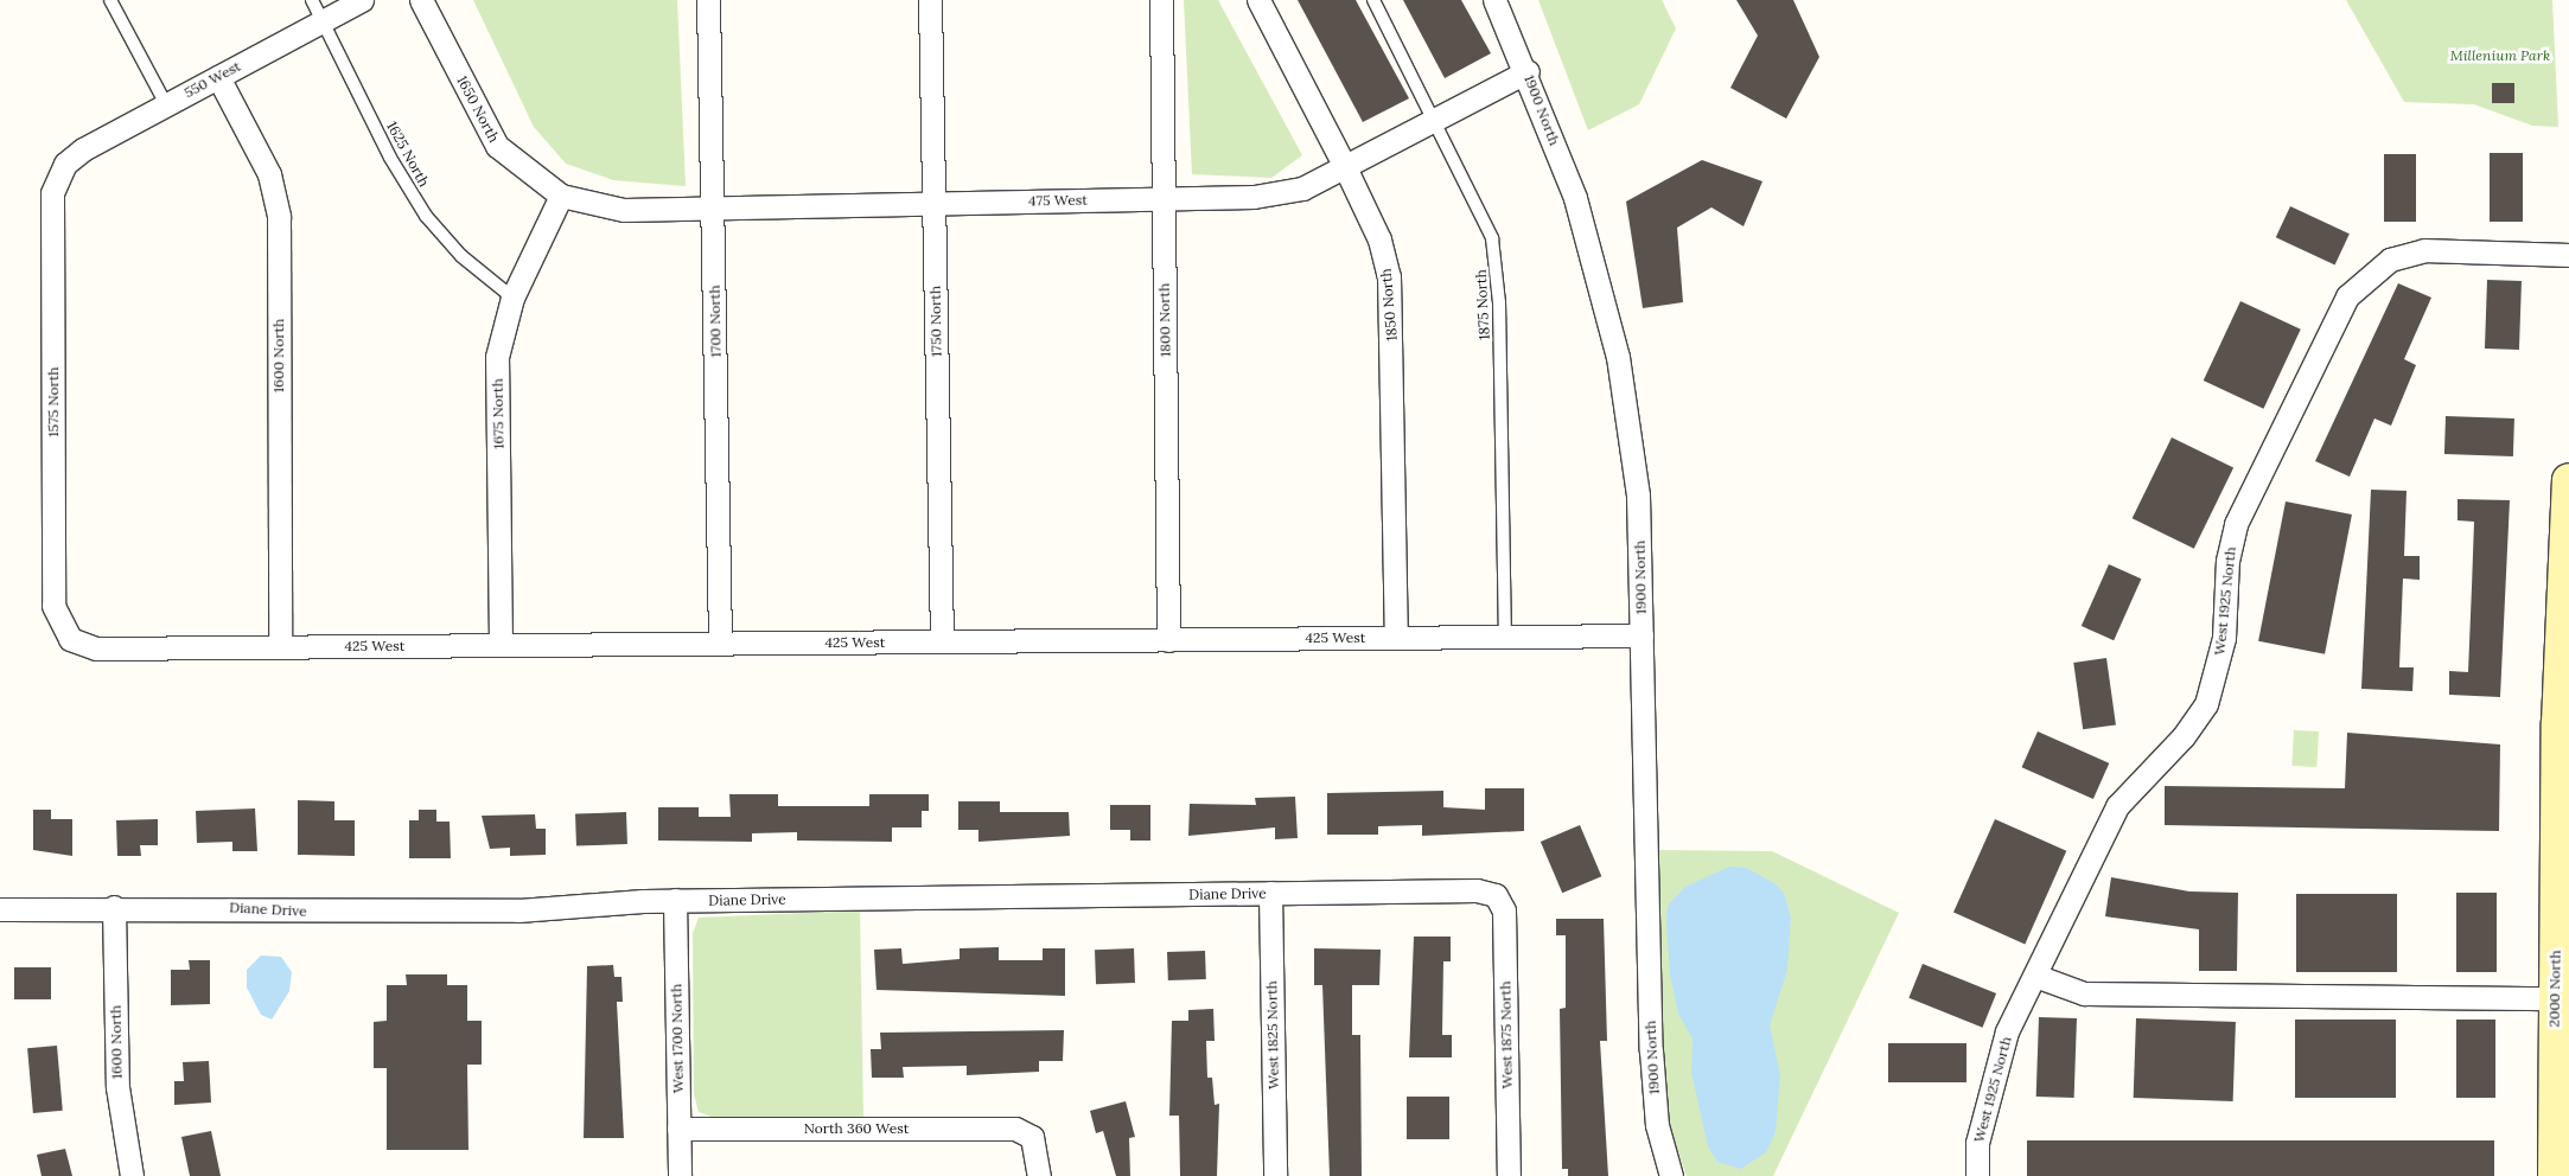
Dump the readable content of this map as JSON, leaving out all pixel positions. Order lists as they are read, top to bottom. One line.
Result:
{"streets":{"street":["550 West","1650 North","1900 North","475 West","1850 North","1800 North","1700 North","1750 North","1600 North","1575 North","1675 North","West 1925 North","425 West","Diane Drive","2000 North","West 1825 North","West 1875 North","West 1700 North","North 360 West"],"lane":["1625 North","1875 North"]},"crossings":[["550 West","1625 North"],["550 West","1600 North"],["550 West","1575 North"],["1650 North","475 West"],["1650 North","1675 North"],["1900 North","475 West"],["1900 North","425 West"],["1625 North","1675 North"],["475 West","1850 North"],["475 West","1875 North"],["475 West","1800 North"],["475 West","1700 North"],["475 West","1750 North"],["475 West","1675 North"],["1850 North","425 West"],["1875 North","425 West"],["1800 North","425 West"],["1700 North","425 West"],["1750 North","425 West"],["1600 North","425 West"],["1600 North","Diane Drive"],["1575 North","425 West"],["1675 North","425 West"],["Diane Drive","West 1825 North"],["Diane Drive","West 1875 North"],["Diane Drive","West 1700 North"],["West 1700 North","North 360 West"]],"parks":["Millenium Park"]}
